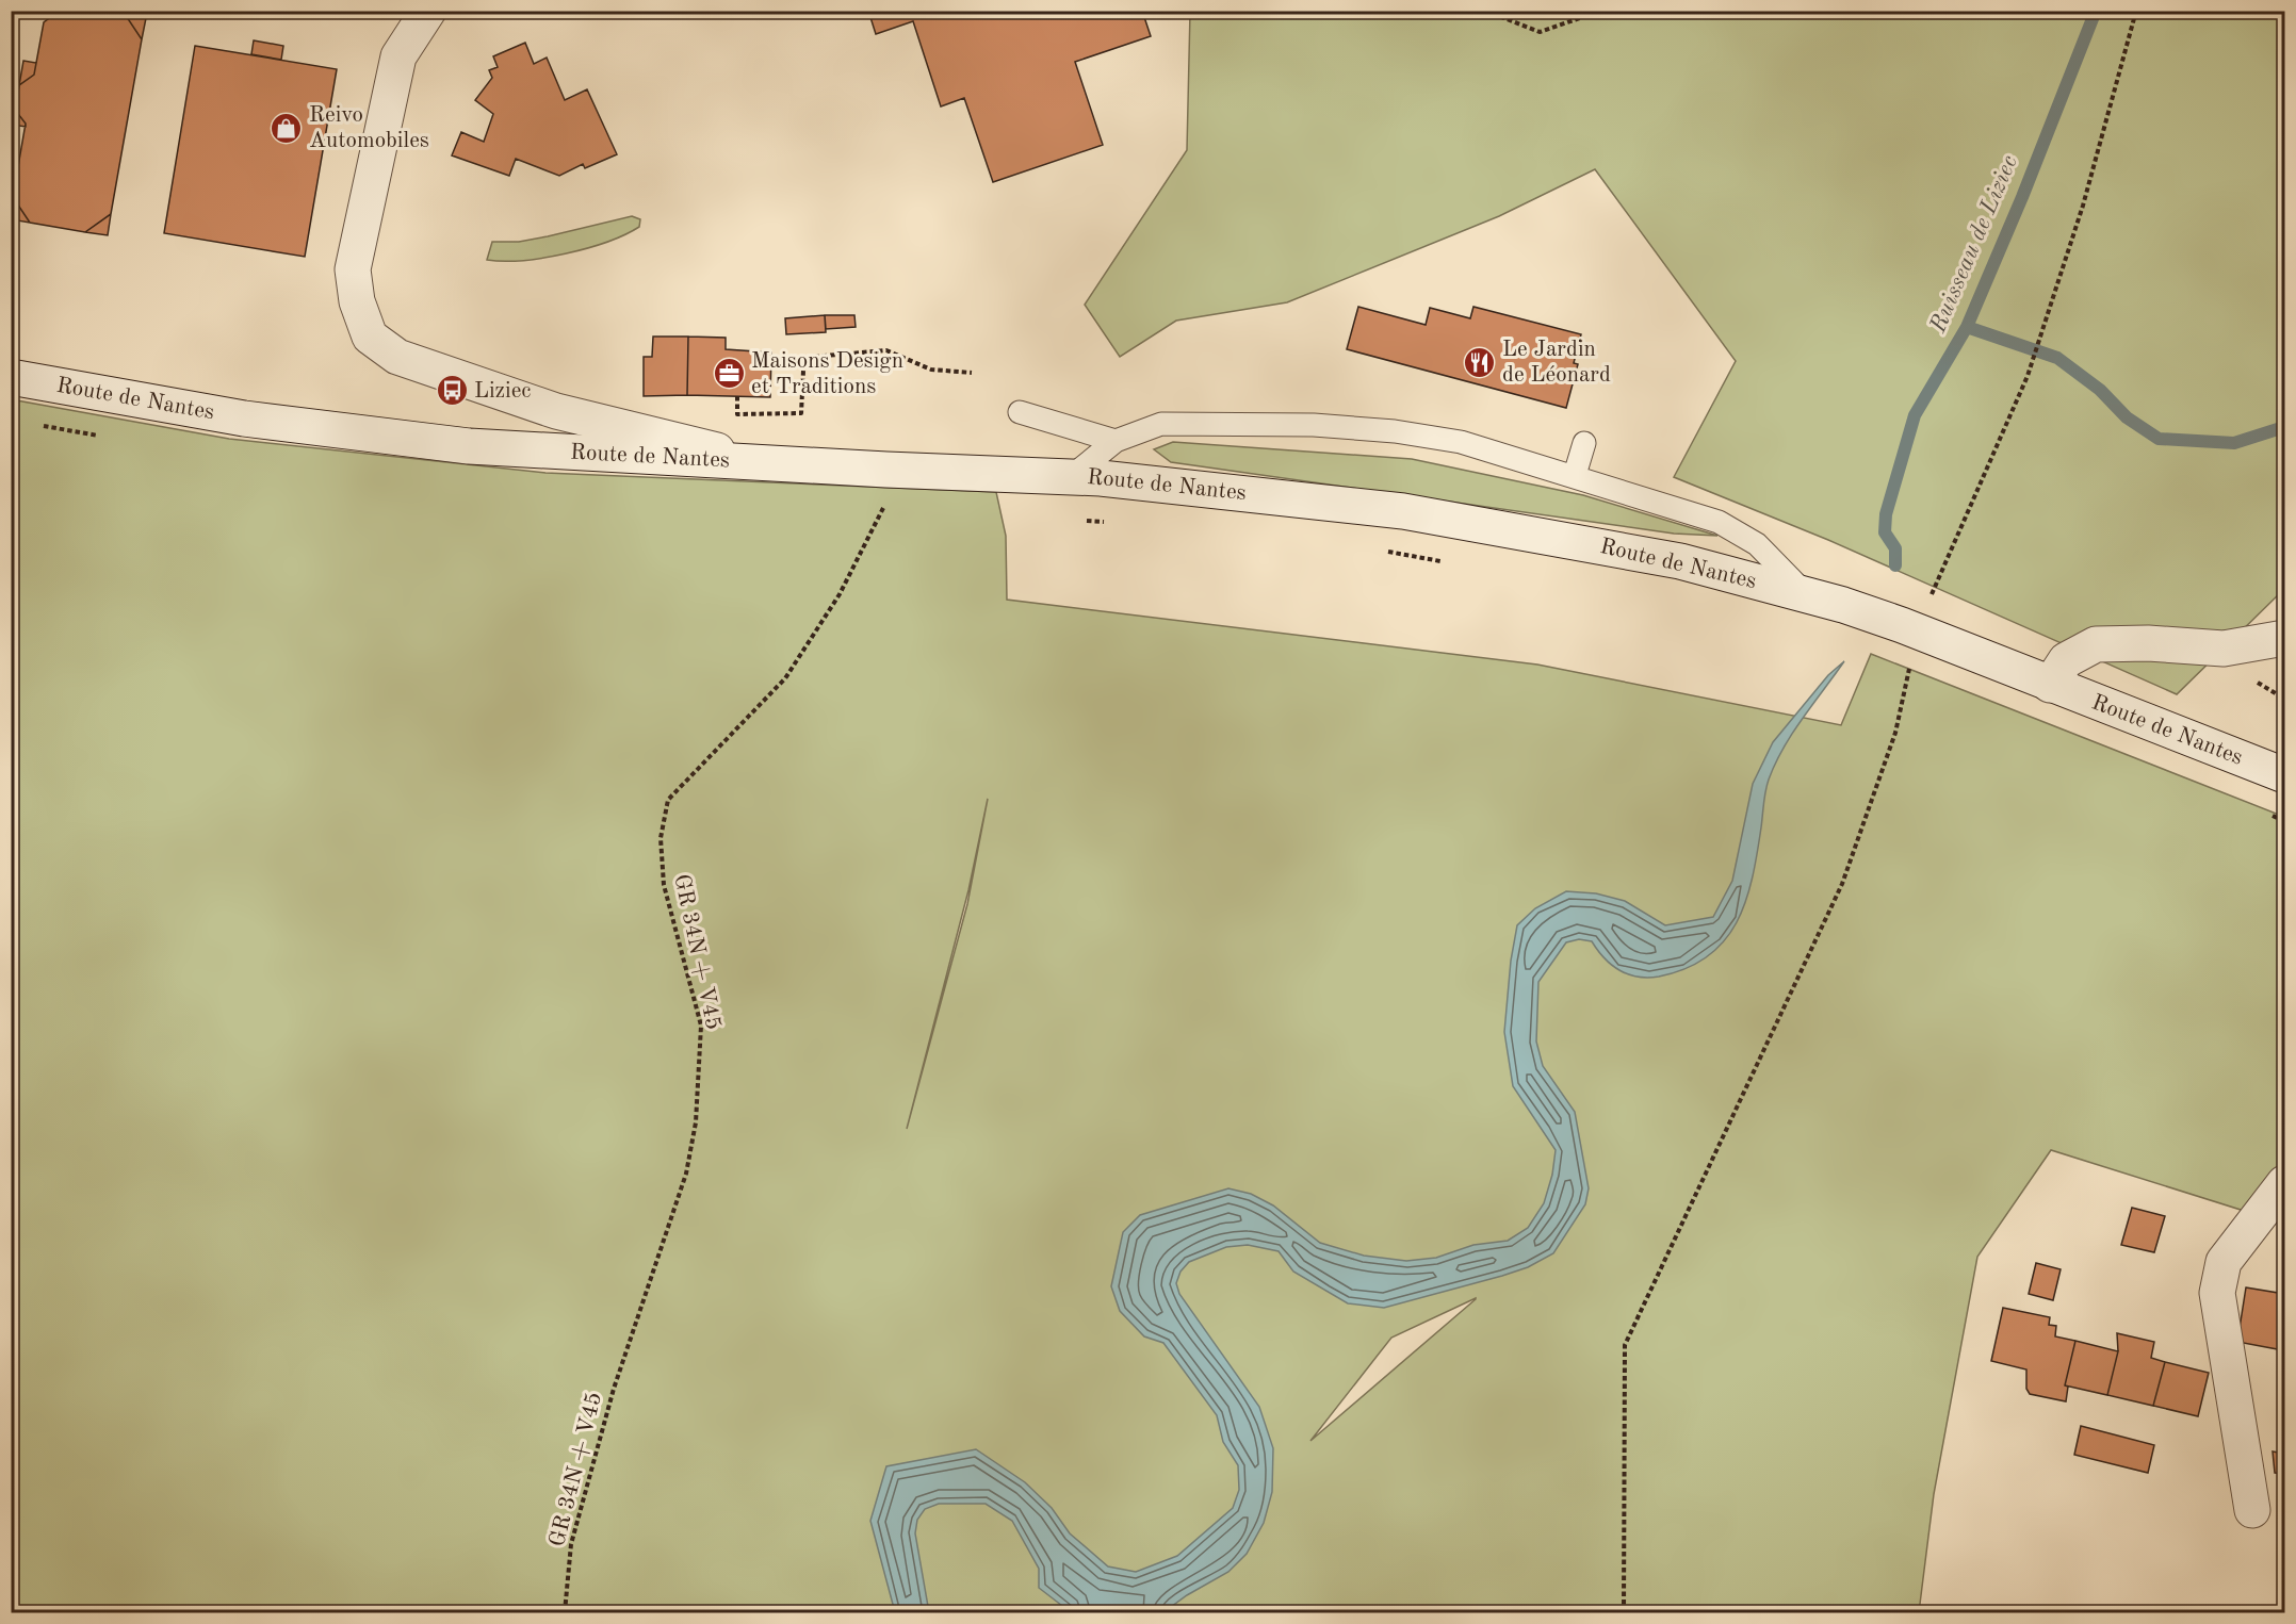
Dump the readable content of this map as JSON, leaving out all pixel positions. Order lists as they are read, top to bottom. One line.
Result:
{"streets":{"main road":["Route de Nantes"],"path":["GR 34N + V45"]},"water":["Ruisseau de Liziec"],"places":{"shop":["Reivo Automobiles"],"restaurant":["Le Jardin de Léonard"],"office":["Maisons Design et Traditions"],"bus stop":["Liziec"]}}
